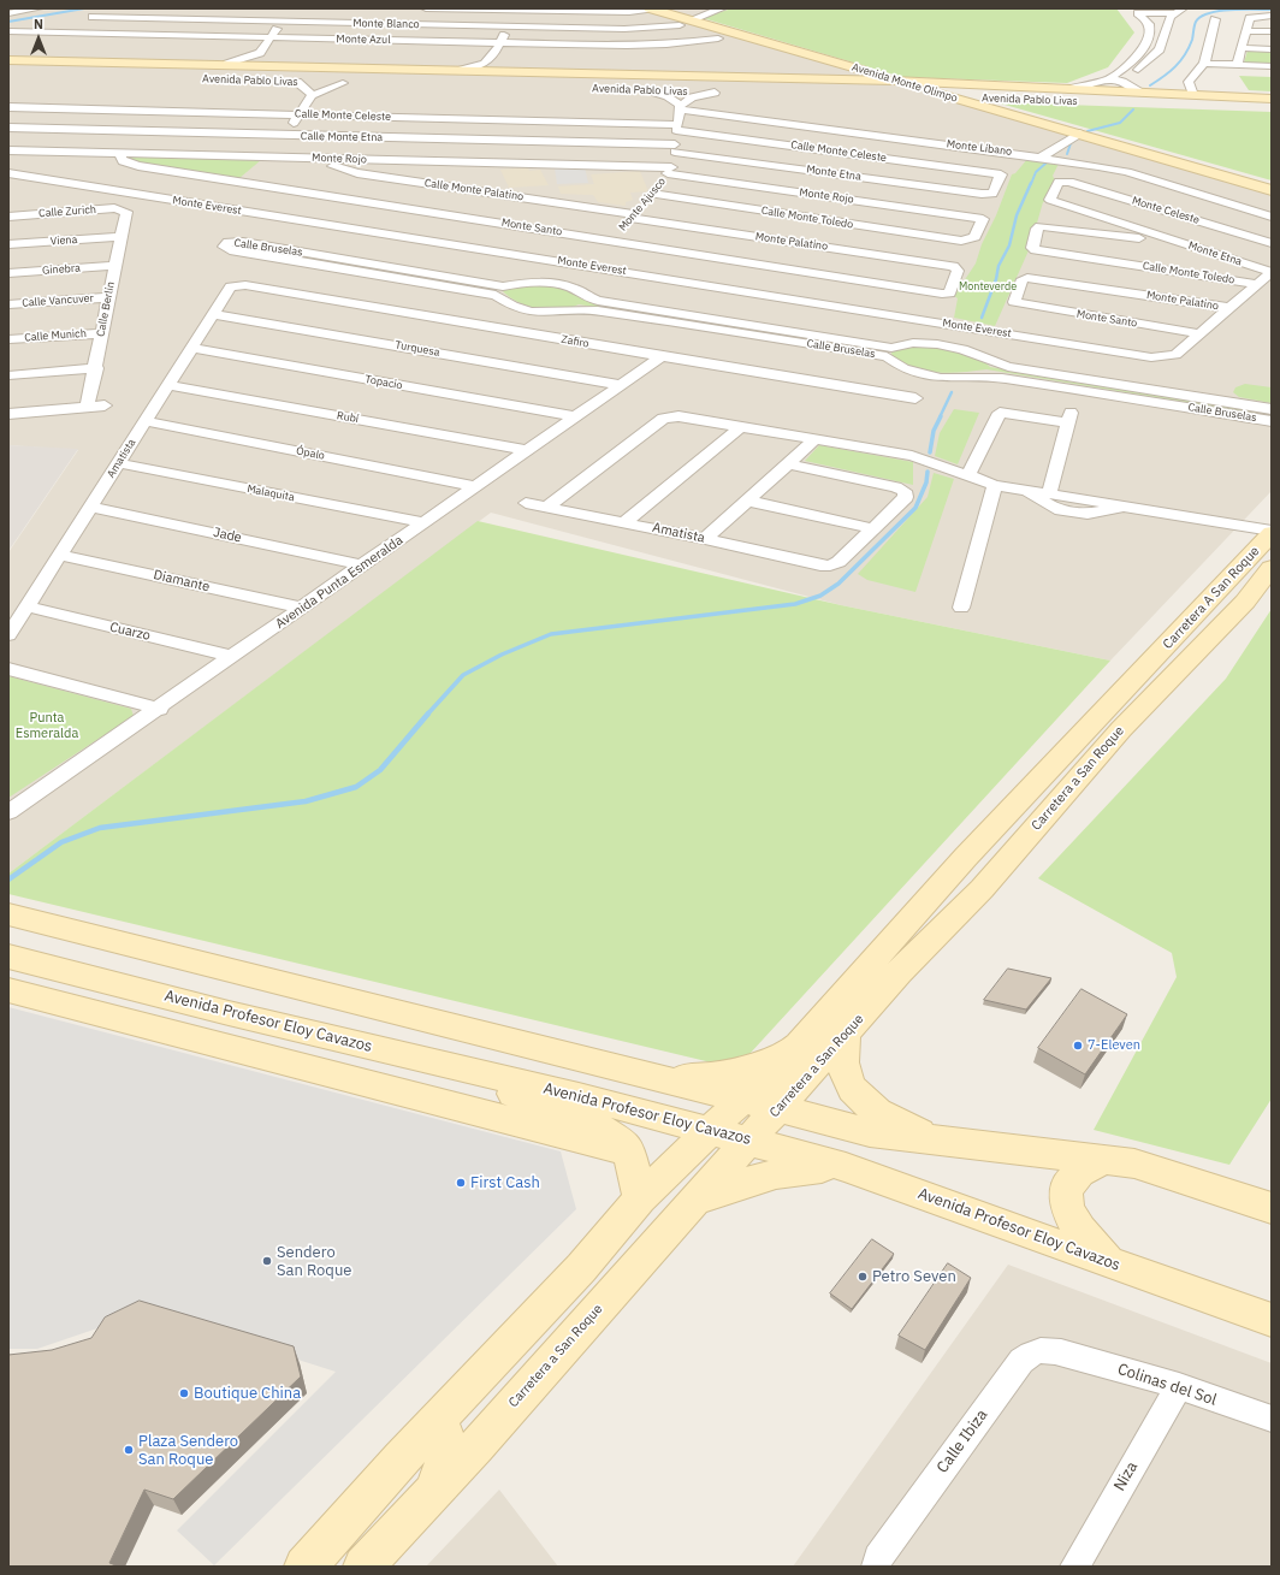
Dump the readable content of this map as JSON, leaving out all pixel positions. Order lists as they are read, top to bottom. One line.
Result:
{"streets":{"main road":["Avenida Pablo Livas","Avenida Monte Olimpo","Carretera A San Roque","Carretera a San Roque","Avenida Profesor Eloy Cavazos"],"street":["Monte Blanco","Monte Azul","Calle Monte Celeste","Calle Monte Etna","Monte Líbano","Monte Rojo","Monte Etna","Calle Monte Palatino","Monte Ajusco","Monte Everest","Monte Celeste","Calle Zurich","Calle Monte Toledo","Monte Santo","Viena","Monte Palatino","Calle Bruselas","Ginebra","Calle Vancuver","Calle Berlín","Calle Munich","Zafiro","Turquesa","Topacio","Rubí","Ópalo","Amatista","Malaquita","Jade","Diamante","Avenida Punta Esmeralda","Cuarzo","Colinas del Sol","Calle Ibiza","Niza"]},"crossings":[["Monte Blanco","Avenida Monte Olimpo"],["Avenida Pablo Livas","Avenida Monte Olimpo"],["Calle Monte Celeste","Monte Etna"],["Calle Monte Celeste","Monte Ajusco"],["Calle Monte Etna","Monte Etna"],["Calle Monte Etna","Monte Ajusco"],["Monte Líbano","Monte Ajusco"],["Monte Rojo","Calle Monte Palatino"],["Monte Rojo","Monte Ajusco"],["Monte Rojo","Calle Monte Toledo"],["Monte Rojo","Monte Santo"],["Monte Etna","Monte Ajusco"],["Monte Etna","Monte Celeste"],["Monte Etna","Calle Monte Toledo"],["Calle Monte Palatino","Monte Ajusco"],["Calle Monte Palatino","Calle Monte Toledo"],["Calle Monte Palatino","Monte Palatino"],["Monte Ajusco","Monte Everest"],["Monte Ajusco","Calle Monte Toledo"],["Monte Ajusco","Monte Santo"],["Monte Ajusco","Monte Palatino"],["Monte Everest","Monte Santo"],["Calle Zurich","Calle Berlín"],["Calle Monte Toledo","Monte Palatino"],["Monte Santo","Monte Palatino"],["Viena","Calle Berlín"],["Ginebra","Calle Berlín"],["Calle Vancuver","Calle Berlín"],["Calle Berlín","Calle Munich"],["Zafiro","Amatista"],["Zafiro","Avenida Punta Esmeralda"],["Turquesa","Amatista"],["Turquesa","Avenida Punta Esmeralda"],["Topacio","Amatista"],["Topacio","Avenida Punta Esmeralda"],["Rubí","Amatista"],["Rubí","Avenida Punta Esmeralda"],["Ópalo","Amatista"],["Ópalo","Avenida Punta Esmeralda"],["Amatista","Malaquita"],["Amatista","Jade"],["Amatista","Diamante"],["Amatista","Cuarzo"],["Malaquita","Avenida Punta Esmeralda"],["Jade","Avenida Punta Esmeralda"],["Diamante","Avenida Punta Esmeralda"],["Avenida Punta Esmeralda","Cuarzo"],["Carretera A San Roque","Carretera a San Roque"],["Carretera a San Roque","Avenida Profesor Eloy Cavazos"],["Colinas del Sol","Calle Ibiza"],["Colinas del Sol","Niza"]],"parks":["Monteverde","Punta Esmeralda"],"places":["7-Eleven","First Cash","Sendero San Roque","Petro Seven","Boutique China","Plaza Sendero San Roque"],"north":"top"}
